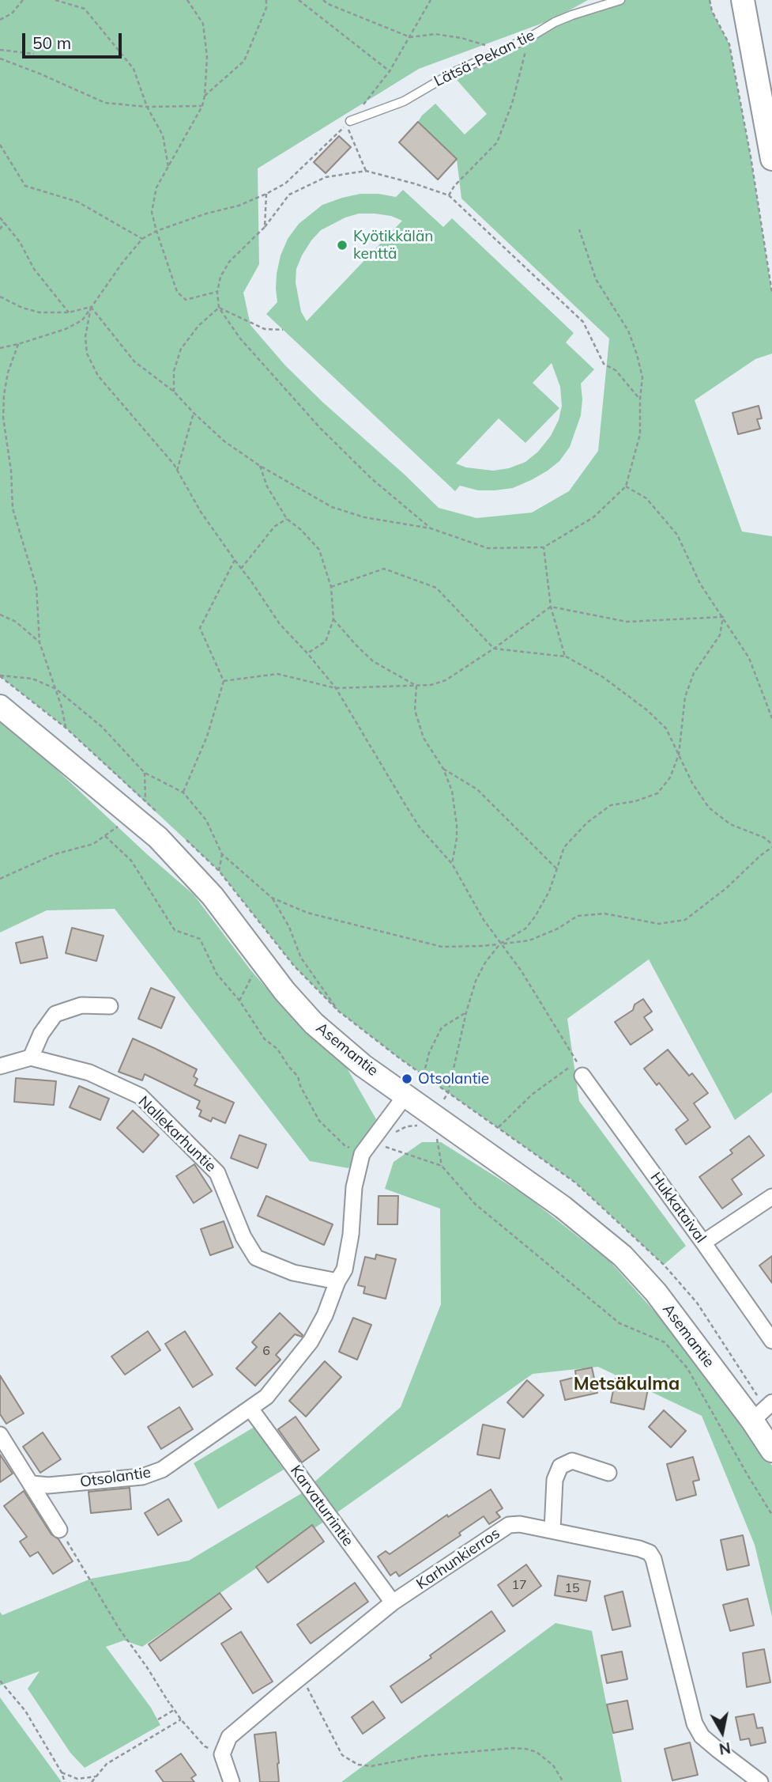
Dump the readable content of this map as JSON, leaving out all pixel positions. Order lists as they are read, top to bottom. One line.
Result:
{"streets":{"main road":["Asemantie"],"street":["Nallekarhuntie","Hukkataival","Otsolantie","Karvaturrintie","Karhunkierros"],"lane":["Lätsä-Pekan tie"]},"crossings":[["Asemantie","Otsolantie"],["Nallekarhuntie","Otsolantie"],["Otsolantie","Karvaturrintie"],["Karvaturrintie","Karhunkierros"]],"districts":["Metsäkulma"],"places":["Kyötikkälän kenttä","Otsolantie"],"house_numbers":["6","17","15"],"scale_bar":"50 m","north":"bottom"}
